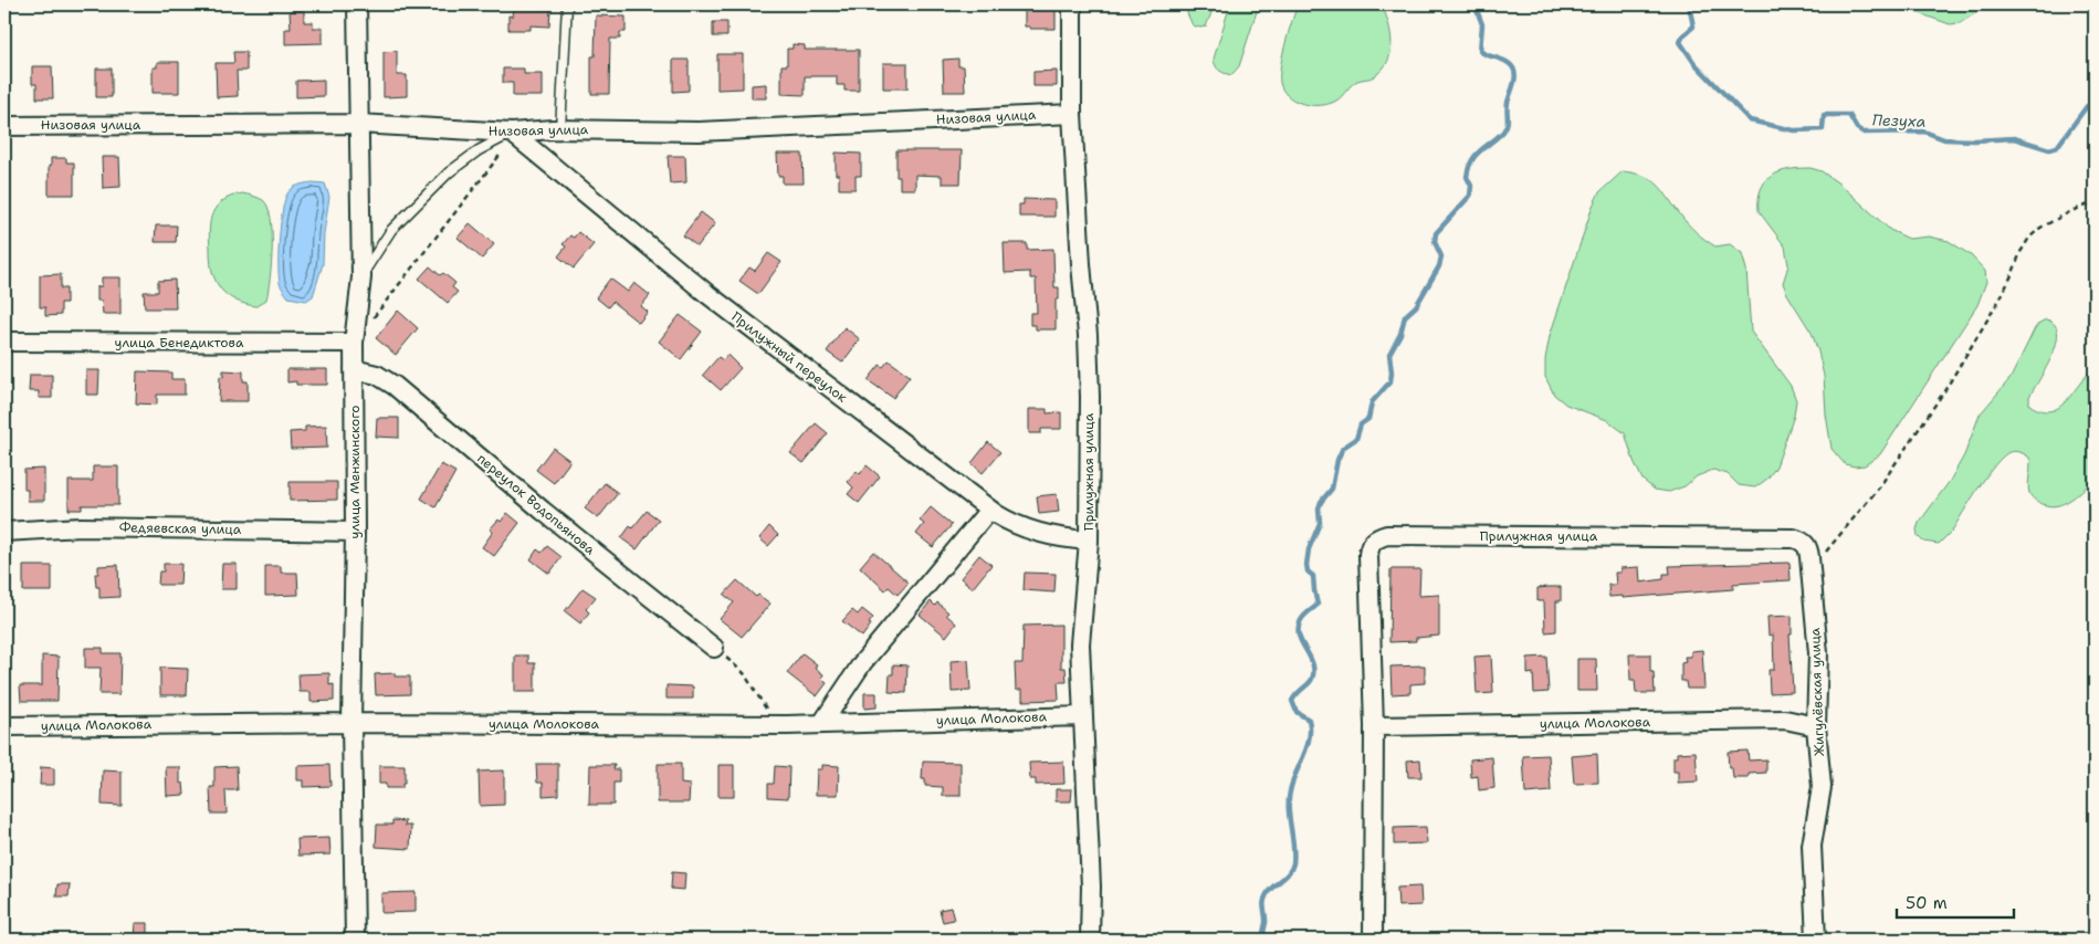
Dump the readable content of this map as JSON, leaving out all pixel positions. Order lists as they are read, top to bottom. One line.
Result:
{"streets":{"street":["Низовая улица","улица Бенедиктова","Прилужный переулок","улица Менжинского","Прилужная улица","переулок Водопьянова","Федяевская улица","Жигулёвская улица","улица Молокова"]},"crossings":[["Низовая улица","Прилужный переулок"],["Низовая улица","улица Менжинского"],["Низовая улица","Прилужная улица"],["улица Бенедиктова","улица Менжинского"],["Прилужный переулок","Прилужная улица"],["улица Менжинского","переулок Водопьянова"],["улица Менжинского","Федяевская улица"],["улица Менжинского","улица Молокова"],["Прилужная улица","Жигулёвская улица"],["Прилужная улица","улица Молокова"],["Жигулёвская улица","улица Молокова"]],"water":["Пезуха"],"scale_bar":"50 m"}
